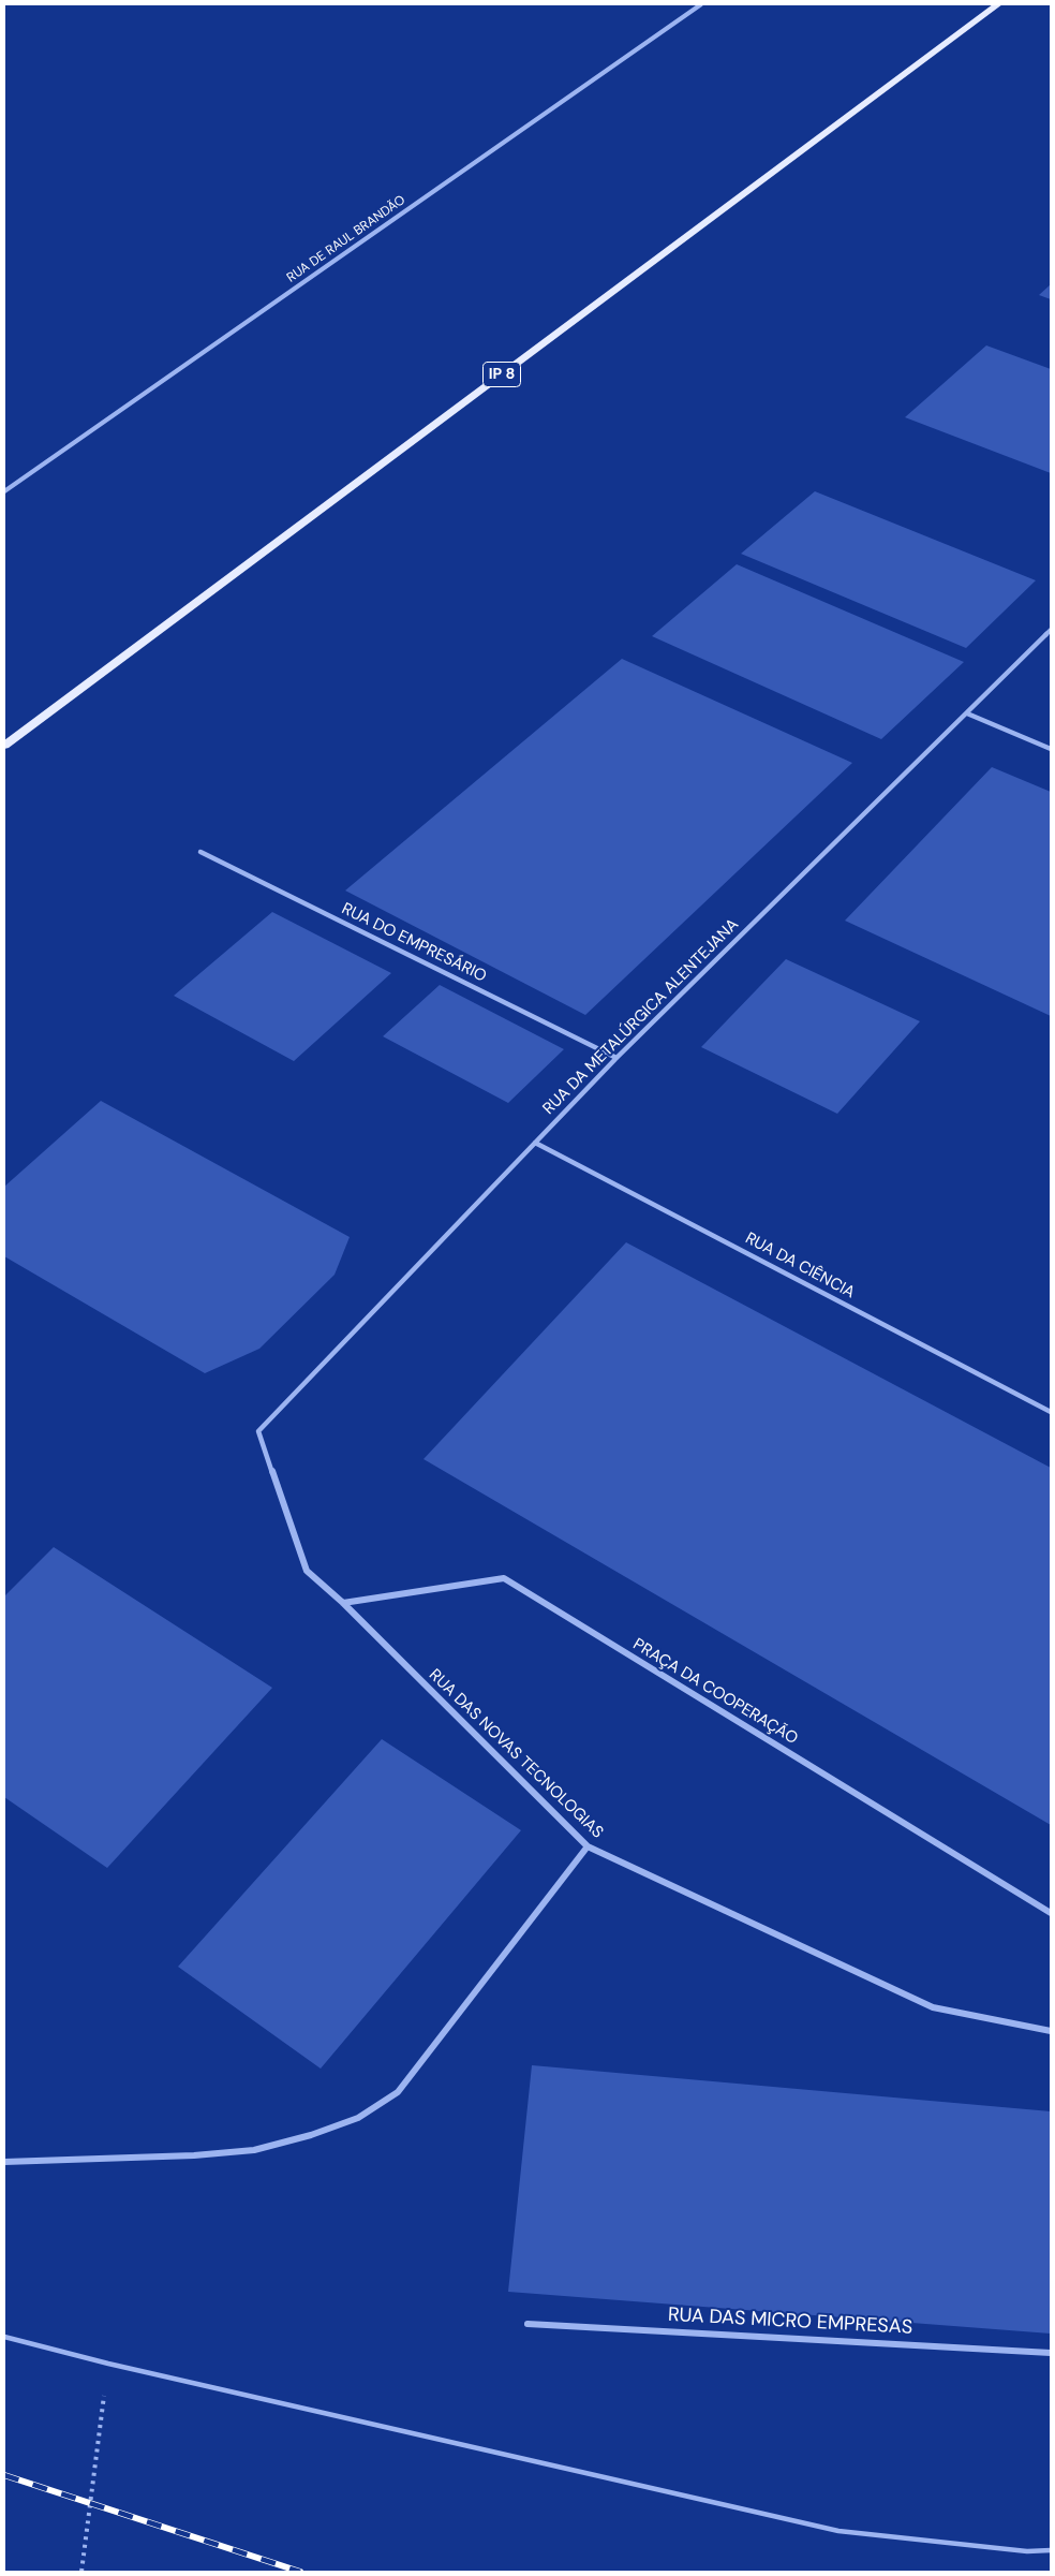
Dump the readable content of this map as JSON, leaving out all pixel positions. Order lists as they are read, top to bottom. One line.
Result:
{"streets":{"main road":["IP 8"],"street":["RUA DE RAUL BRANDÃO","RUA DO EMPRESÁRIO","RUA DA METALÚRGICA ALENTEJANA","RUA DA CIÊNCIA","PRAÇA DA COOPERAÇÃO","RUA DAS NOVAS TECNOLOGIAS","RUA DAS MICRO EMPRESAS"]},"crossings":[["RUA DO EMPRESÁRIO","RUA DA METALÚRGICA ALENTEJANA"],["RUA DA METALÚRGICA ALENTEJANA","RUA DA CIÊNCIA"],["RUA DA METALÚRGICA ALENTEJANA","RUA DAS NOVAS TECNOLOGIAS"],["PRAÇA DA COOPERAÇÃO","RUA DAS NOVAS TECNOLOGIAS"]]}
